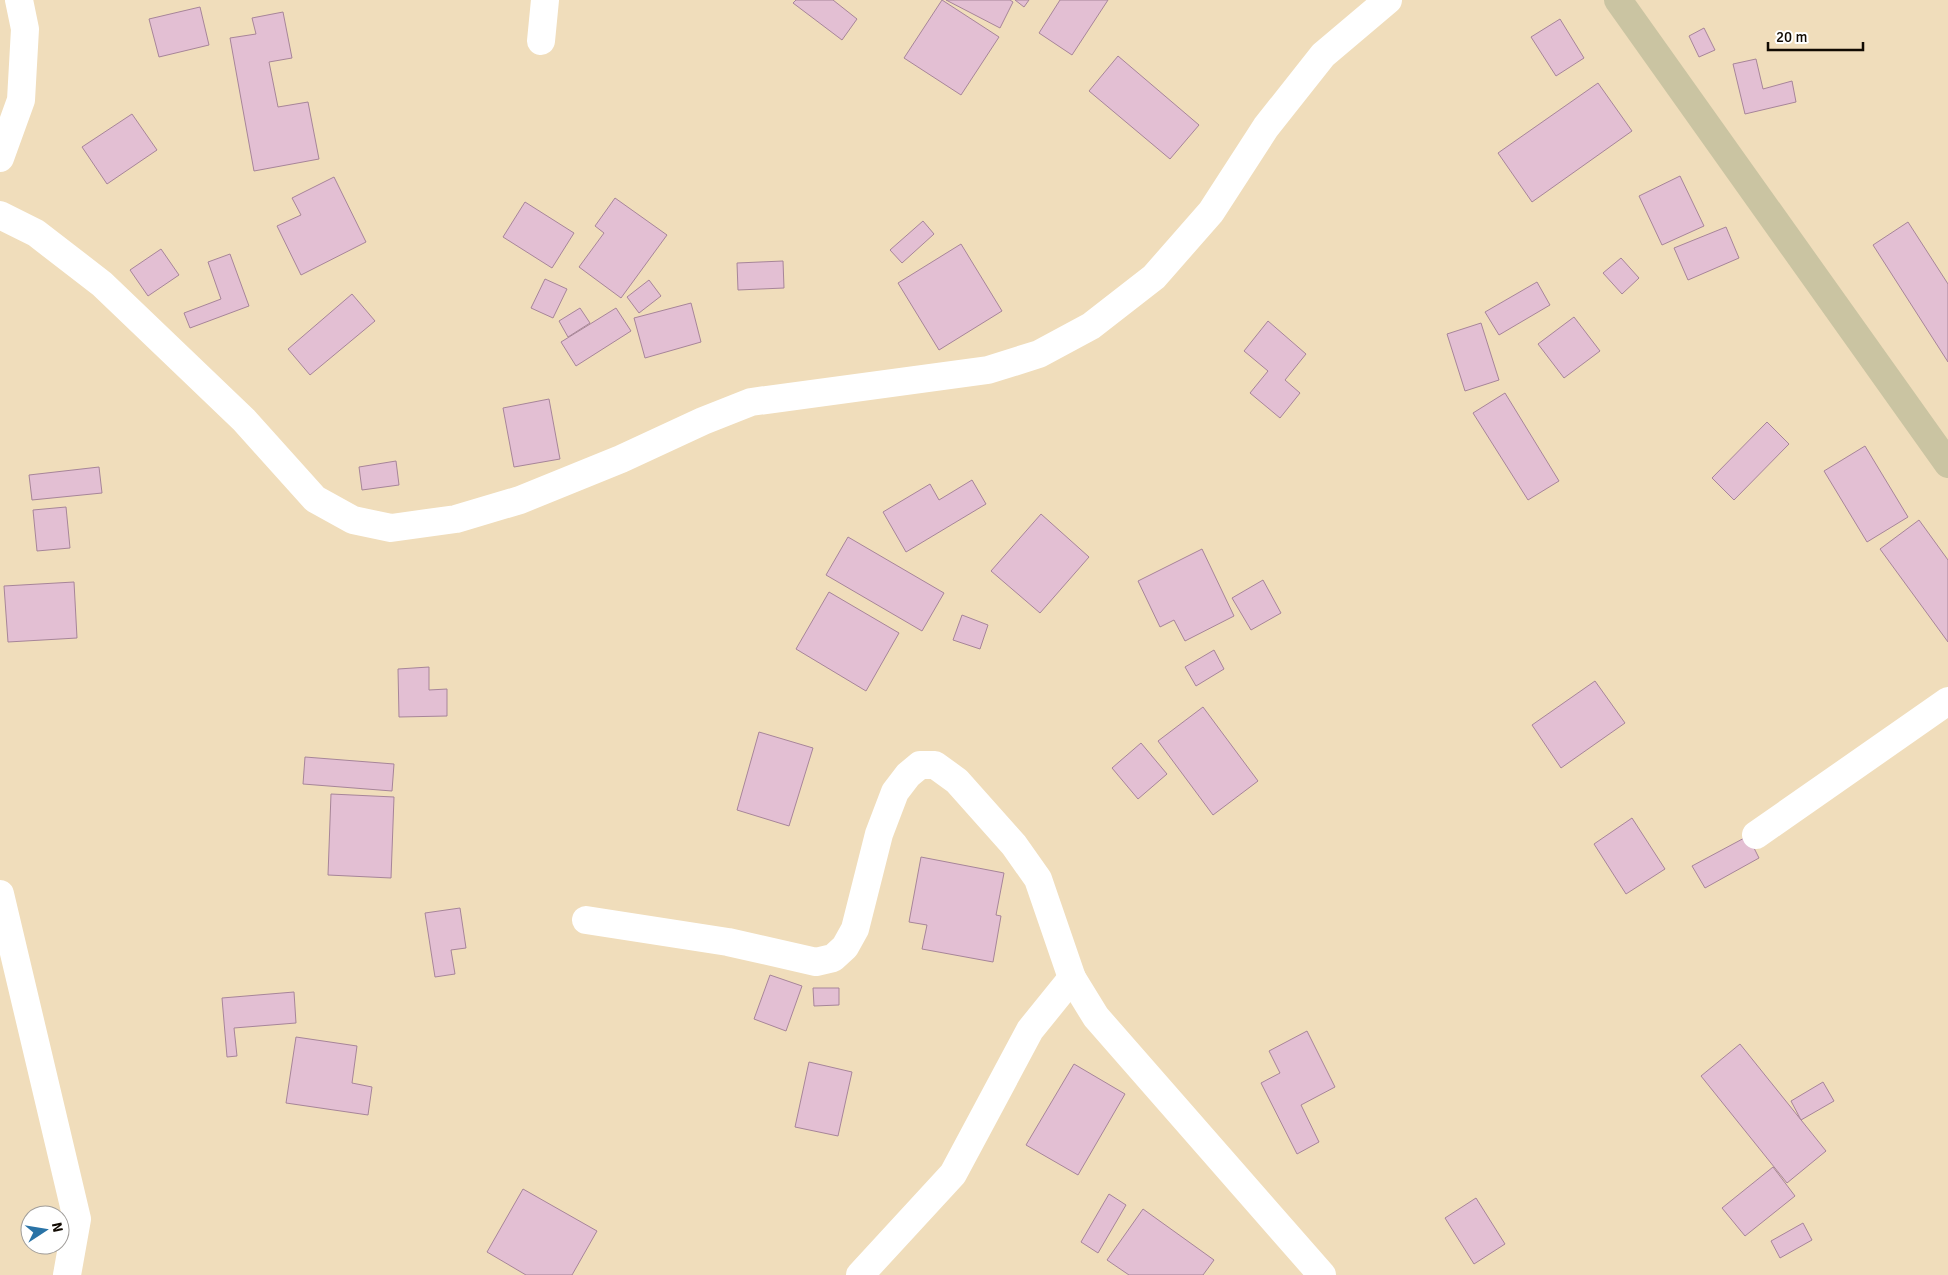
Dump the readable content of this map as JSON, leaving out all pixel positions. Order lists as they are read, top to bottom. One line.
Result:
{"scale_bar":"20 m","north":"right"}
